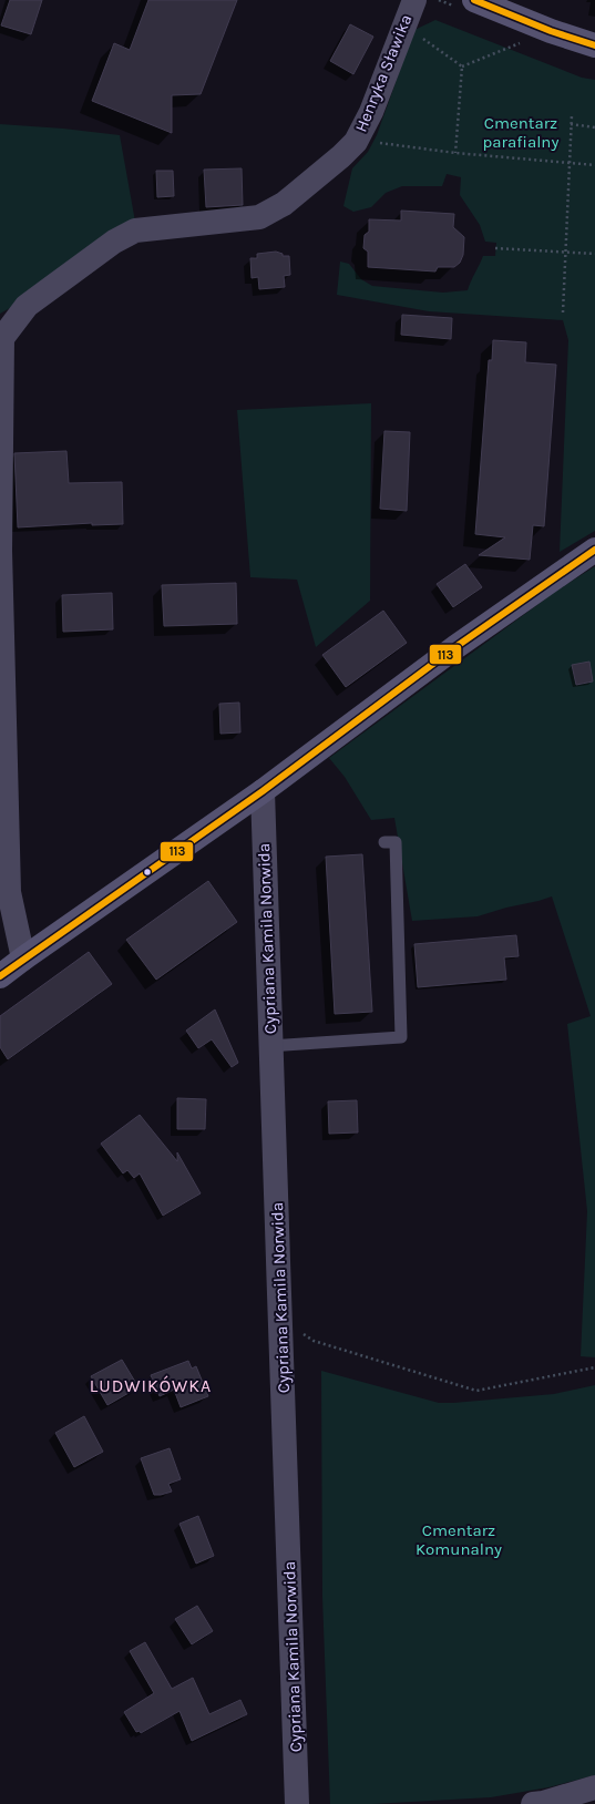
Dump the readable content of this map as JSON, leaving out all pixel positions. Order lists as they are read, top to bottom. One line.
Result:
{"streets":{"street":["Henryka Sławika","Cypriana Kamila Norwida"]},"districts":["LUDWIKÓWKA"],"parks":["Cmentarz parafialny","Cmentarz Komunalny"],"lines":["transit line 113"]}
